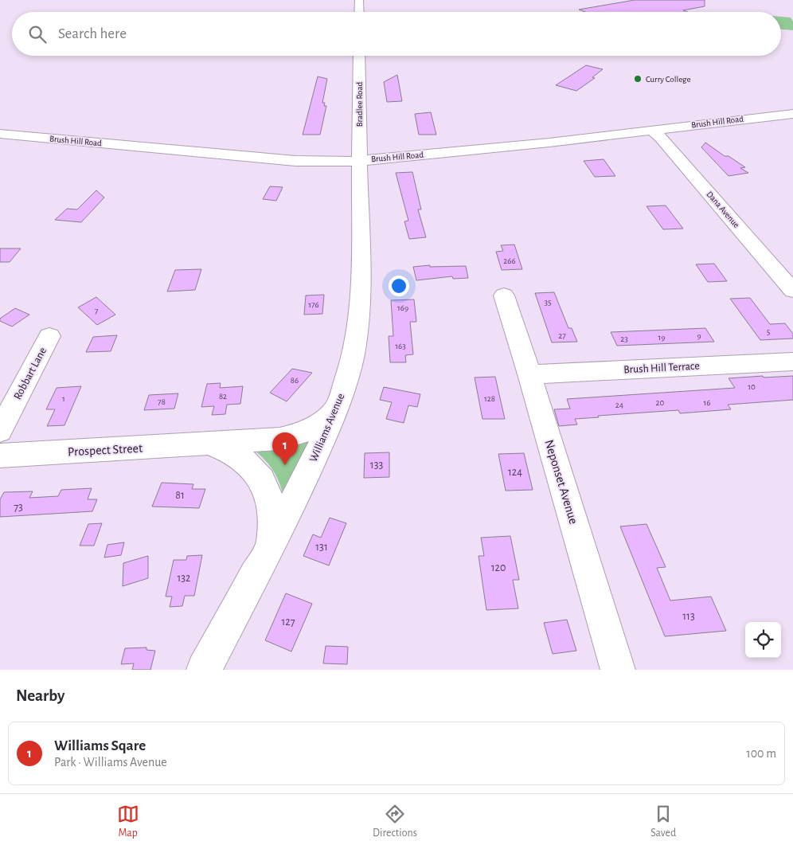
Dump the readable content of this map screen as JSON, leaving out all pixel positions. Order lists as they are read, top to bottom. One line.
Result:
{"streets":{"street":["Bradlee Road","Brush Hill Road","Dana Avenue","Brush Hill Terrace","Robbart Lane","Williams Avenue","Prospect Street","Neponset Avenue"]},"crossings":[["Bradlee Road","Brush Hill Road"],["Bradlee Road","Williams Avenue"],["Brush Hill Road","Dana Avenue"],["Brush Hill Road","Williams Avenue"],["Brush Hill Terrace","Neponset Avenue"],["Williams Avenue","Prospect Street"]],"places":["Curry College"],"house_numbers":["266","35","176","169","7","5","27","9","19","23","163","86","10","82","1","128","78","20","16","24","133","124","81","73","131","120","132","113","127"],"page":{"search":"Search here","pins":"1","heading":"Nearby","list":[{"mark":"1","name":"Williams Sqare","note":"Park · Williams Avenue","value":"100 m"}],"nav":["Map","Directions","Saved"]}}
